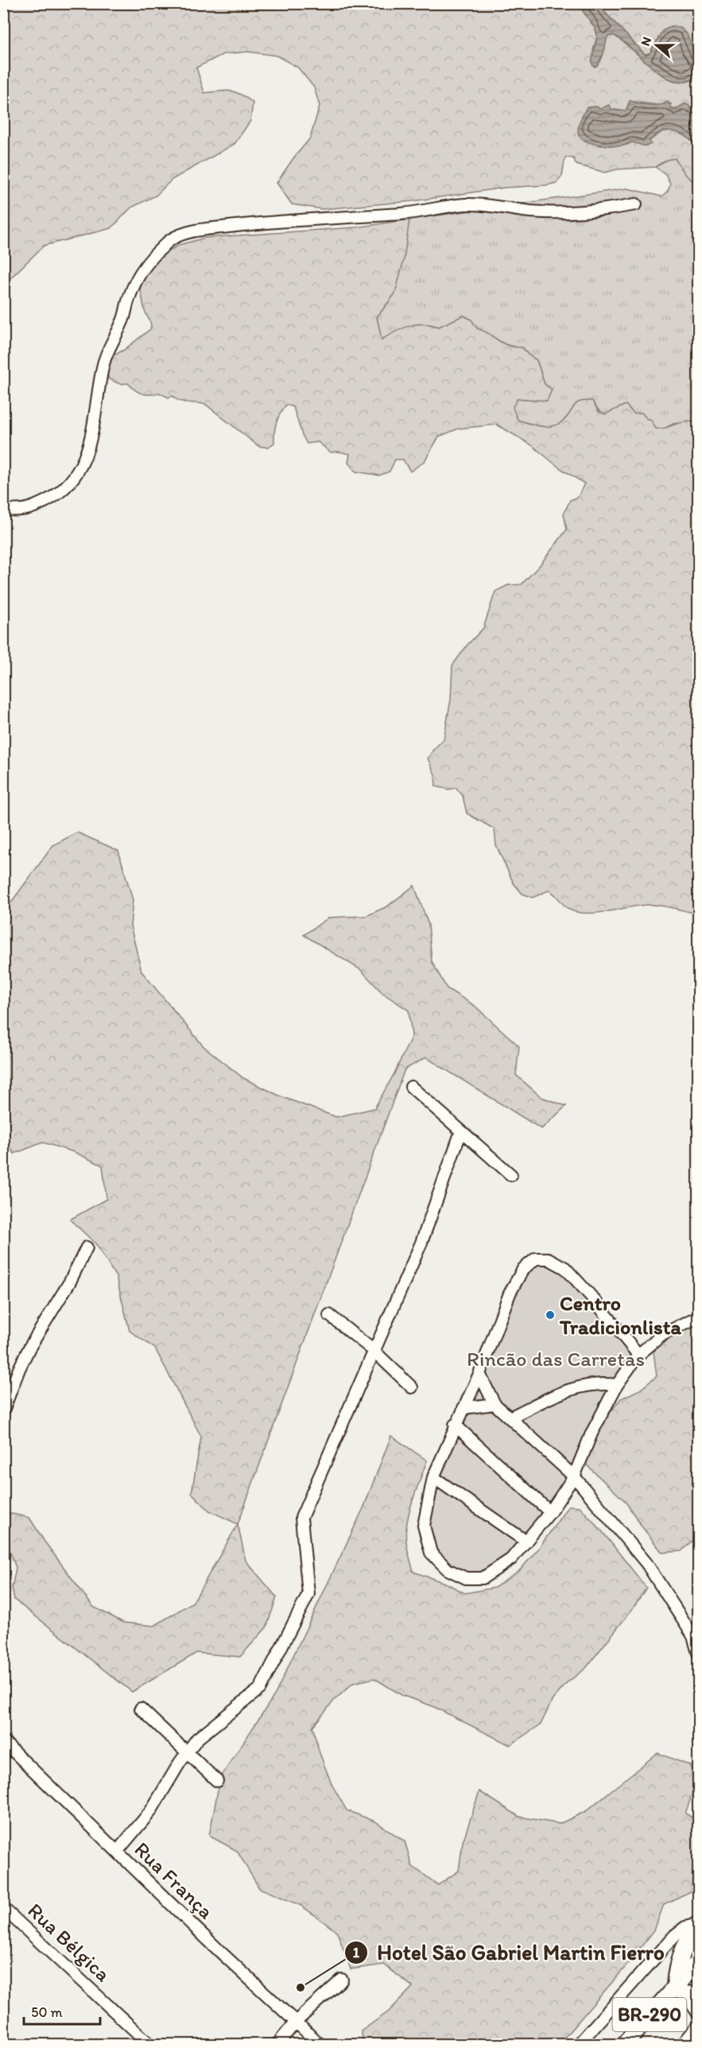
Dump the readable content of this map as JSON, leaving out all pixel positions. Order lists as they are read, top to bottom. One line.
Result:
{"streets":{"highway":["BR-290"],"street":["Rua França","Rua Bélgica"]},"parks":["Rincão das Carretas"],"places":["Centro Tradicionlista","Hotel São Gabriel Martin Fierro"],"scale_bar":"50 m","north":"left"}
